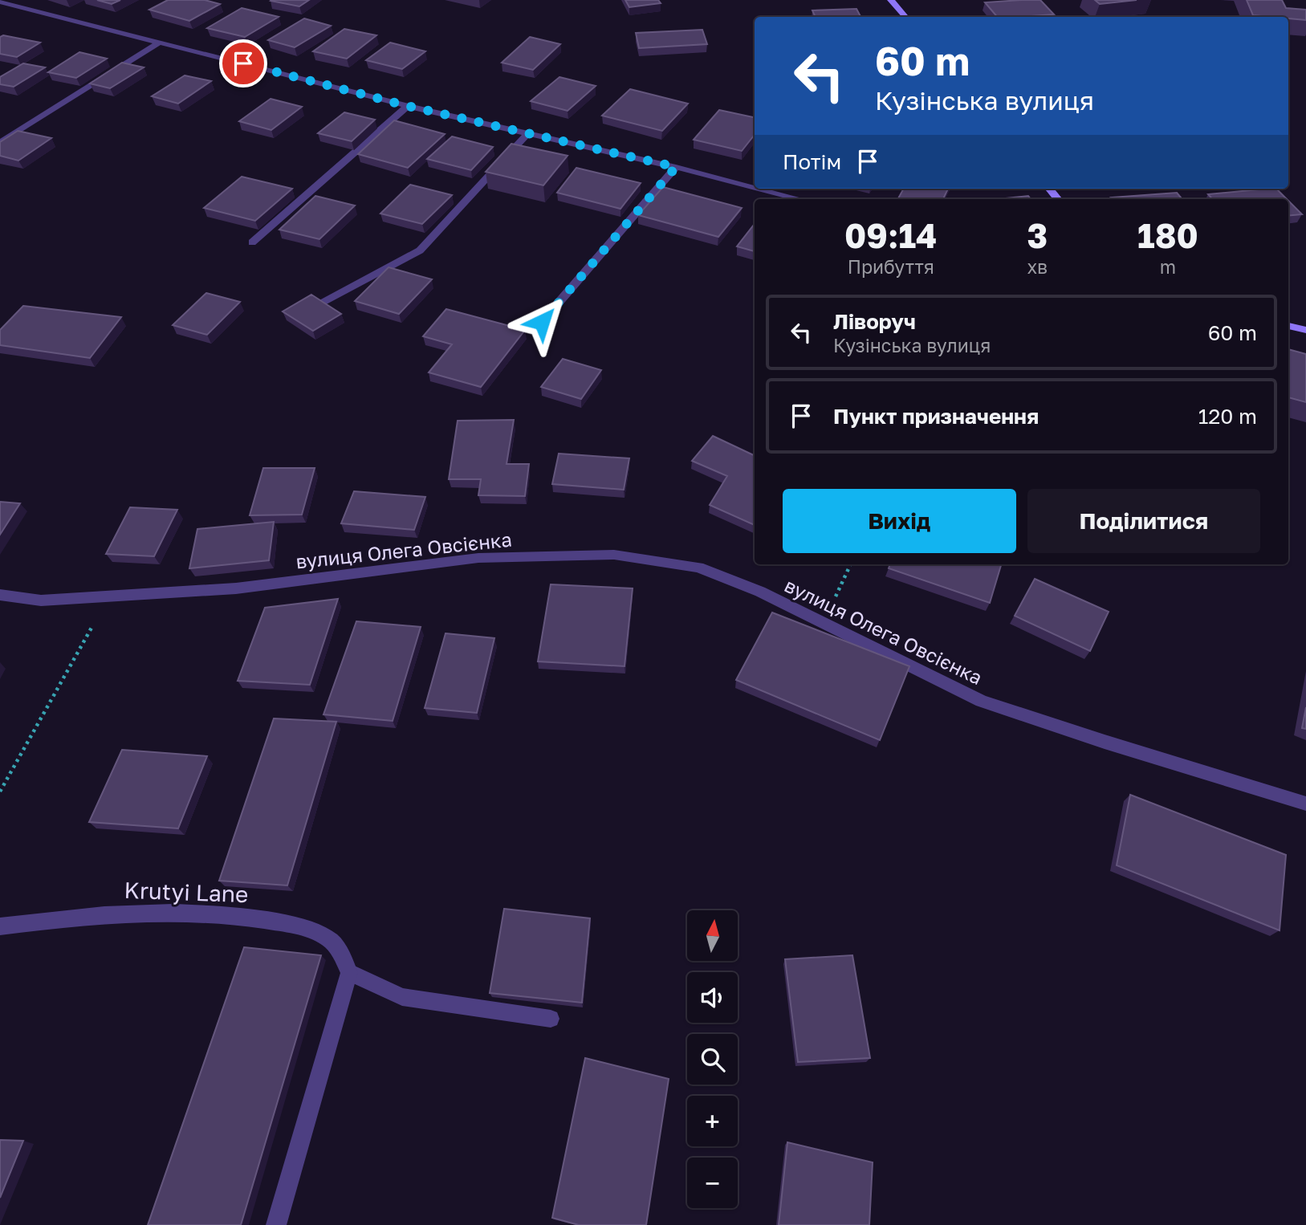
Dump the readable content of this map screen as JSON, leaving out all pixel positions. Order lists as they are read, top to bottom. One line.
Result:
{"streets":{"street":["вулиця Олега Овсієнка","Krutyi Lane"]},"north":"top","page":{"turn":["60 m","Кузінська вулиця"],"then":"Потім","eta":["09:14","Прибуття","3","хв","180","m"],"list":[{"name":"Ліворуч","note":"Кузінська вулиця","value":"60 m"},{"name":"Пункт призначення","value":"120 m"}],"buttons":["Вихід","Поділитися"],"map_buttons":["+","−"]}}
